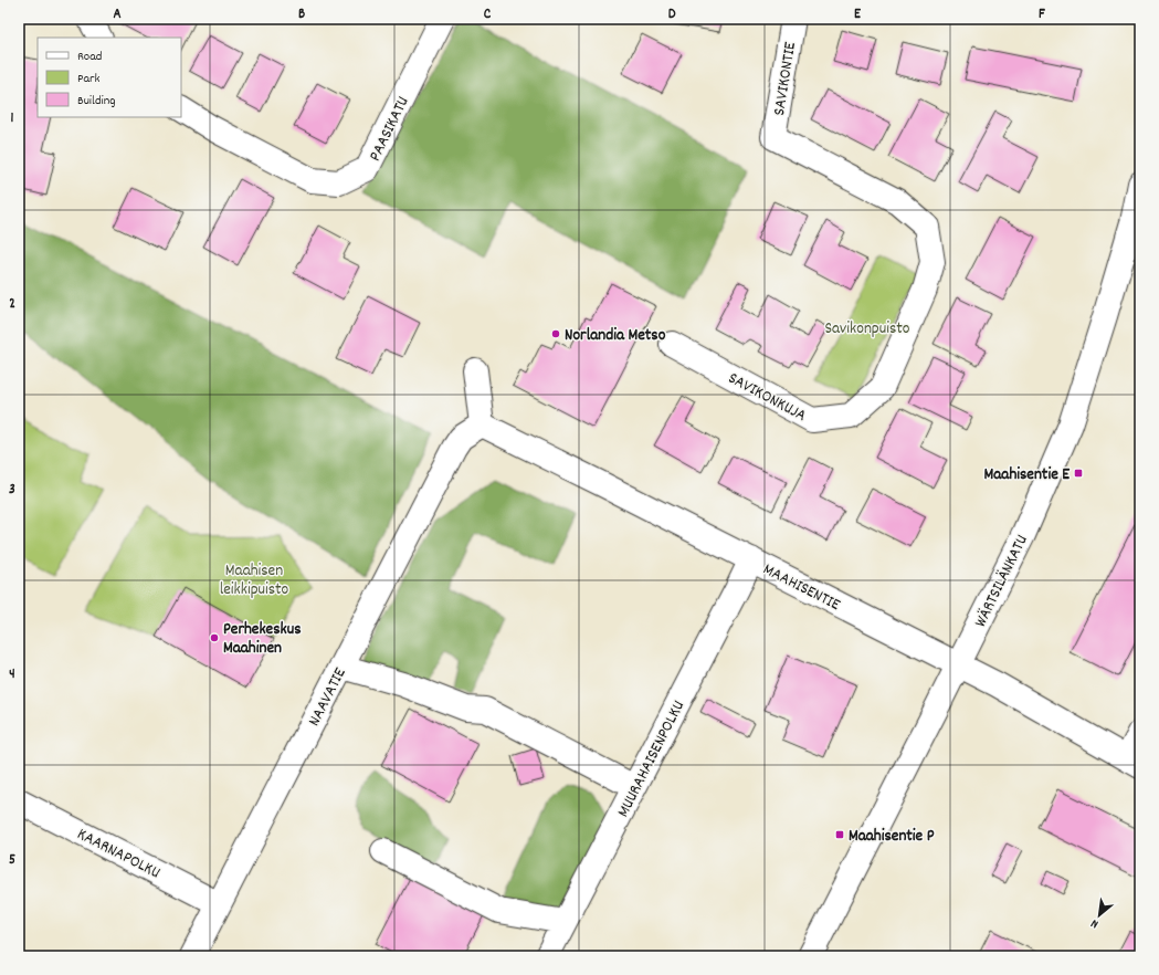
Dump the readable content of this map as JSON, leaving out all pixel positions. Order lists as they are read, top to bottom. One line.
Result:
{"streets":{"street":["SAVIKONTIE","PAASIKATU","SAVIKONKUJA","WÄRTSILÄNKATU","MAAHISENTIE","NAAVATIE","MUURAHAISENPOLKU","KAARNAPOLKU"]},"crossings":[["SAVIKONTIE","SAVIKONKUJA"],["WÄRTSILÄNKATU","MAAHISENTIE"],["MAAHISENTIE","NAAVATIE"],["MAAHISENTIE","MUURAHAISENPOLKU"],["NAAVATIE","KAARNAPOLKU"]],"parks":["Savikonpuisto","Maahisen leikkipuisto"],"places":{"other":["Norlandia Metso","Perhekeskus Maahinen"],"transit":["Maahisentie E","Maahisentie P"]},"legend":["Road","Park","Building"],"north":"bottom left","grid":{"columns":["A","B","C","D","E","F"],"rows":["1","2","3","4","5"]}}
